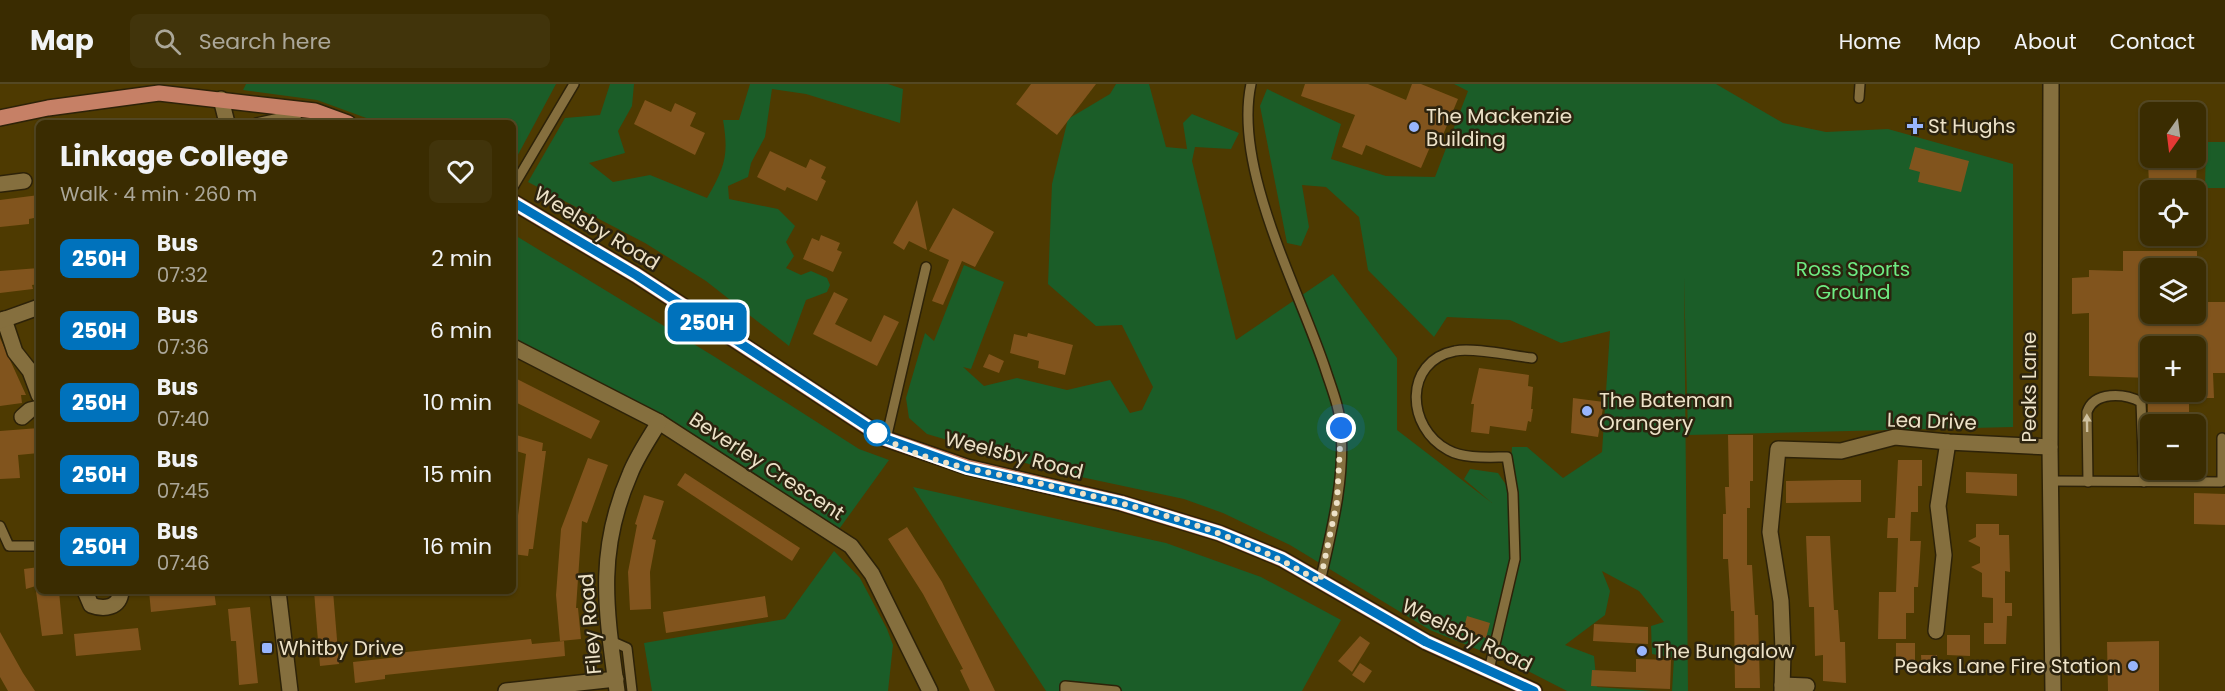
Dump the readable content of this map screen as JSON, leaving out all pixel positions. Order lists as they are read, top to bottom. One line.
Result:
{"streets":{"main road":["Weelsby Road"],"street":["Peaks Lane","Lea Drive","Beverley Crescent","Filey Road"]},"crossings":[["Peaks Lane","Lea Drive"],["Beverley Crescent","Filey Road"]],"parks":["Ross Sports Ground"],"places":{"health":["St Hughs"],"other":["The Mackenzie Building","The Bateman Orangery","The Bungalow","Peaks Lane Fire Station"],"transit":["Whitby Drive"]},"lines":["bus line 250H"],"north":"bottom","page":{"header":"Map","search":"Search here","nav":["Home","Map","About","Contact"],"on_map":"250H","map_buttons":["+","−"],"heading":["Linkage College","Walk · 4 min · 260 m"],"list":[{"mark":"250H","name":"Bus","note":"07:32","value":"2 min"},{"mark":"250H","name":"Bus","note":"07:36","value":"6 min"},{"mark":"250H","name":"Bus","note":"07:40","value":"10 min"},{"mark":"250H","name":"Bus","note":"07:45","value":"15 min"},{"mark":"250H","name":"Bus","note":"07:46","value":"16 min"}]}}
